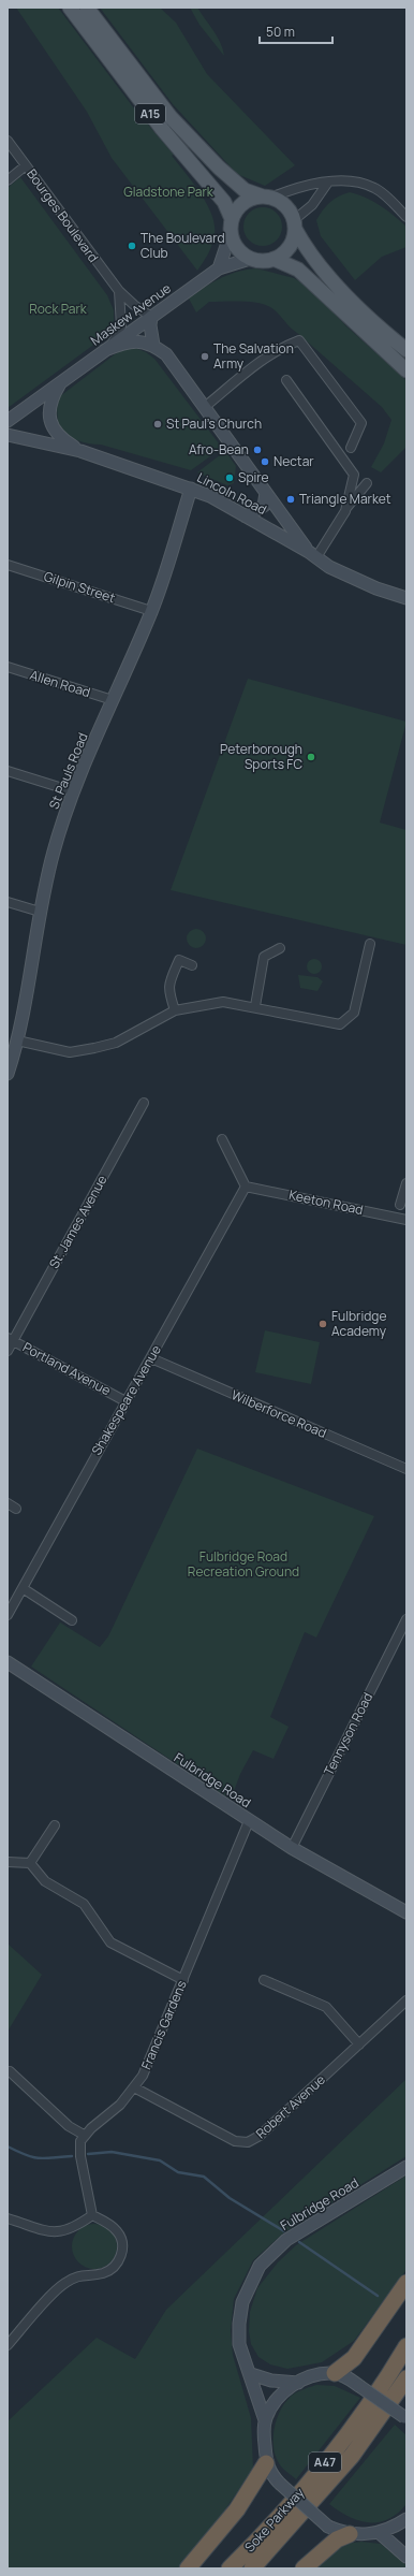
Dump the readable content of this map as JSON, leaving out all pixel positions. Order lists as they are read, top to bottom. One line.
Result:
{"streets":{"highway":["A47","Soke Parkway"],"main road":["A15"],"street":["Bourges Boulevard","Maskew Avenue","Lincoln Road","Gilpin Street","Allen Road","St Pauls Road","Keeton Road","St. James Avenue","Portland Avenue","Shakespeare Avenue","Wilberforce Road","Tennyson Road","Fulbridge Road","Francis Gardens","Robert Avenue"]},"crossings":[["A15","Maskew Avenue"],["Bourges Boulevard","Maskew Avenue"],["Maskew Avenue","Lincoln Road"],["Lincoln Road","St Pauls Road"],["Gilpin Street","St Pauls Road"],["Allen Road","St Pauls Road"],["Keeton Road","Shakespeare Avenue"],["St. James Avenue","Portland Avenue"],["Portland Avenue","Shakespeare Avenue"],["Shakespeare Avenue","Wilberforce Road"],["Tennyson Road","Fulbridge Road"],["Fulbridge Road","Francis Gardens"],["Francis Gardens","Robert Avenue"]],"parks":["Gladstone Park","Rock Park","Fulbridge Road Recreation Ground"],"places":["The Boulevard Club","The Salvation Army","St Paul's Church","Afro-Bean","Nectar","Spire","Triangle Market","Peterborough Sports FC","Fulbridge Academy"],"scale_bar":"50 m"}
